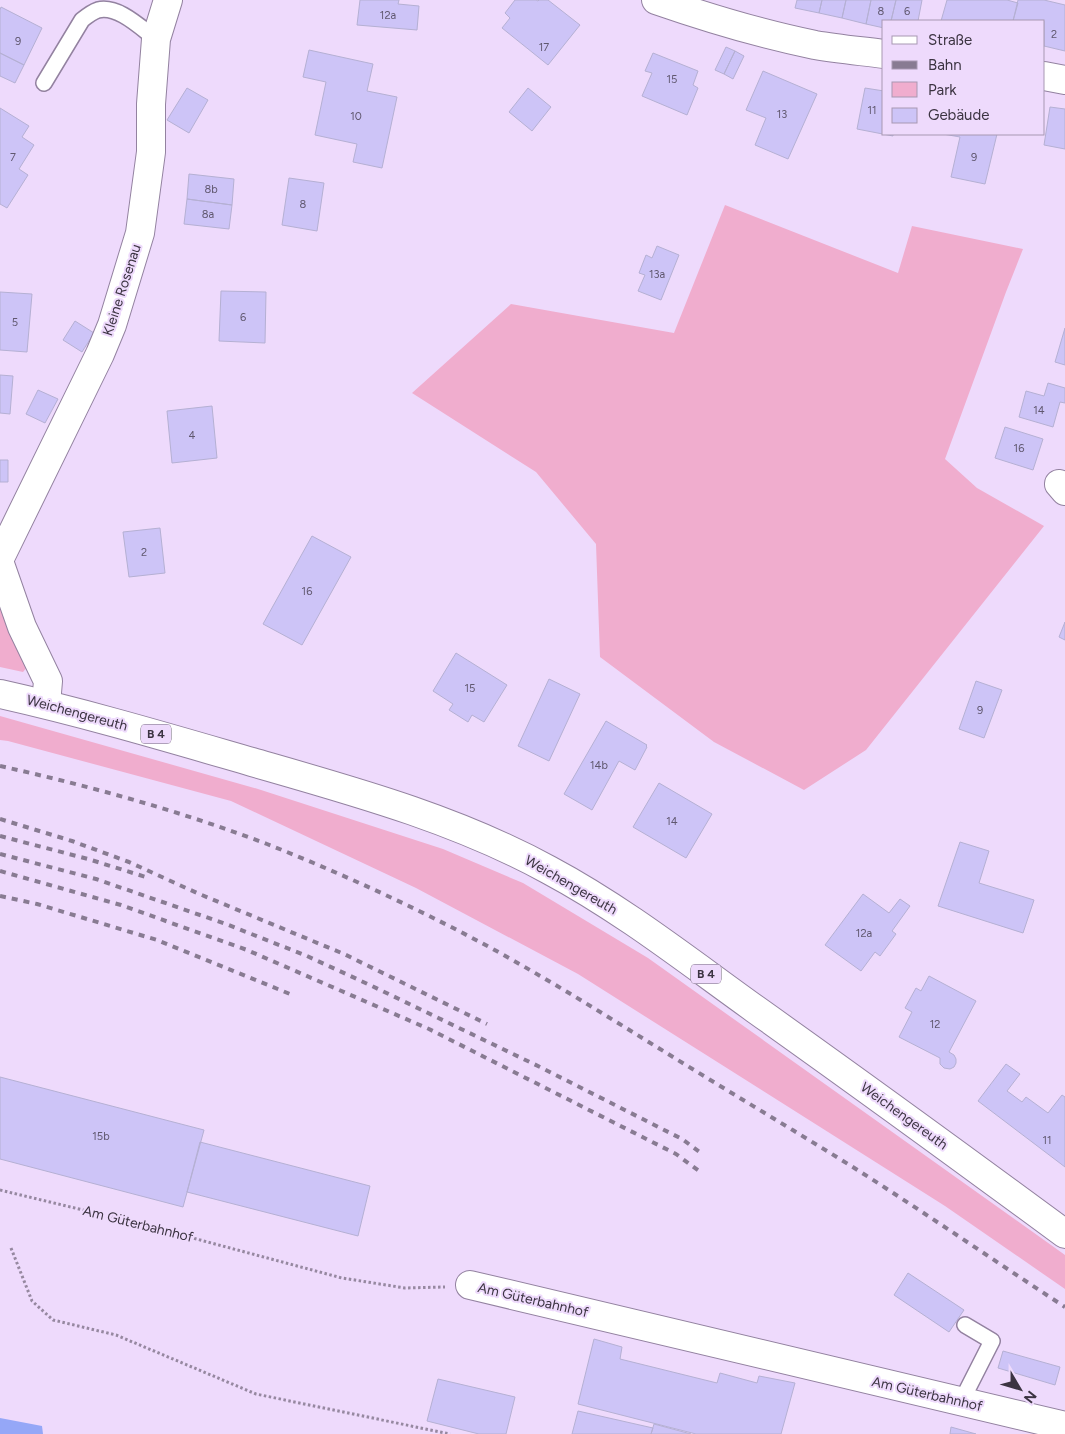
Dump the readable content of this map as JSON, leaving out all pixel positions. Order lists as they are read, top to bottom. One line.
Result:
{"streets":{"street":["Kleine Rosenau","Weichengereuth","B 4","Am Güterbahnhof"]},"house_numbers":["8","6","12a","2","9","17","15","11","13","10","7","9","8b","8","8a","13a","6","5","14","4","16","2","16","15","9","14b","14","12a","12","15b","11"],"legend":["Straße","Bahn","Park","Gebäude"],"north":"bottom right"}
